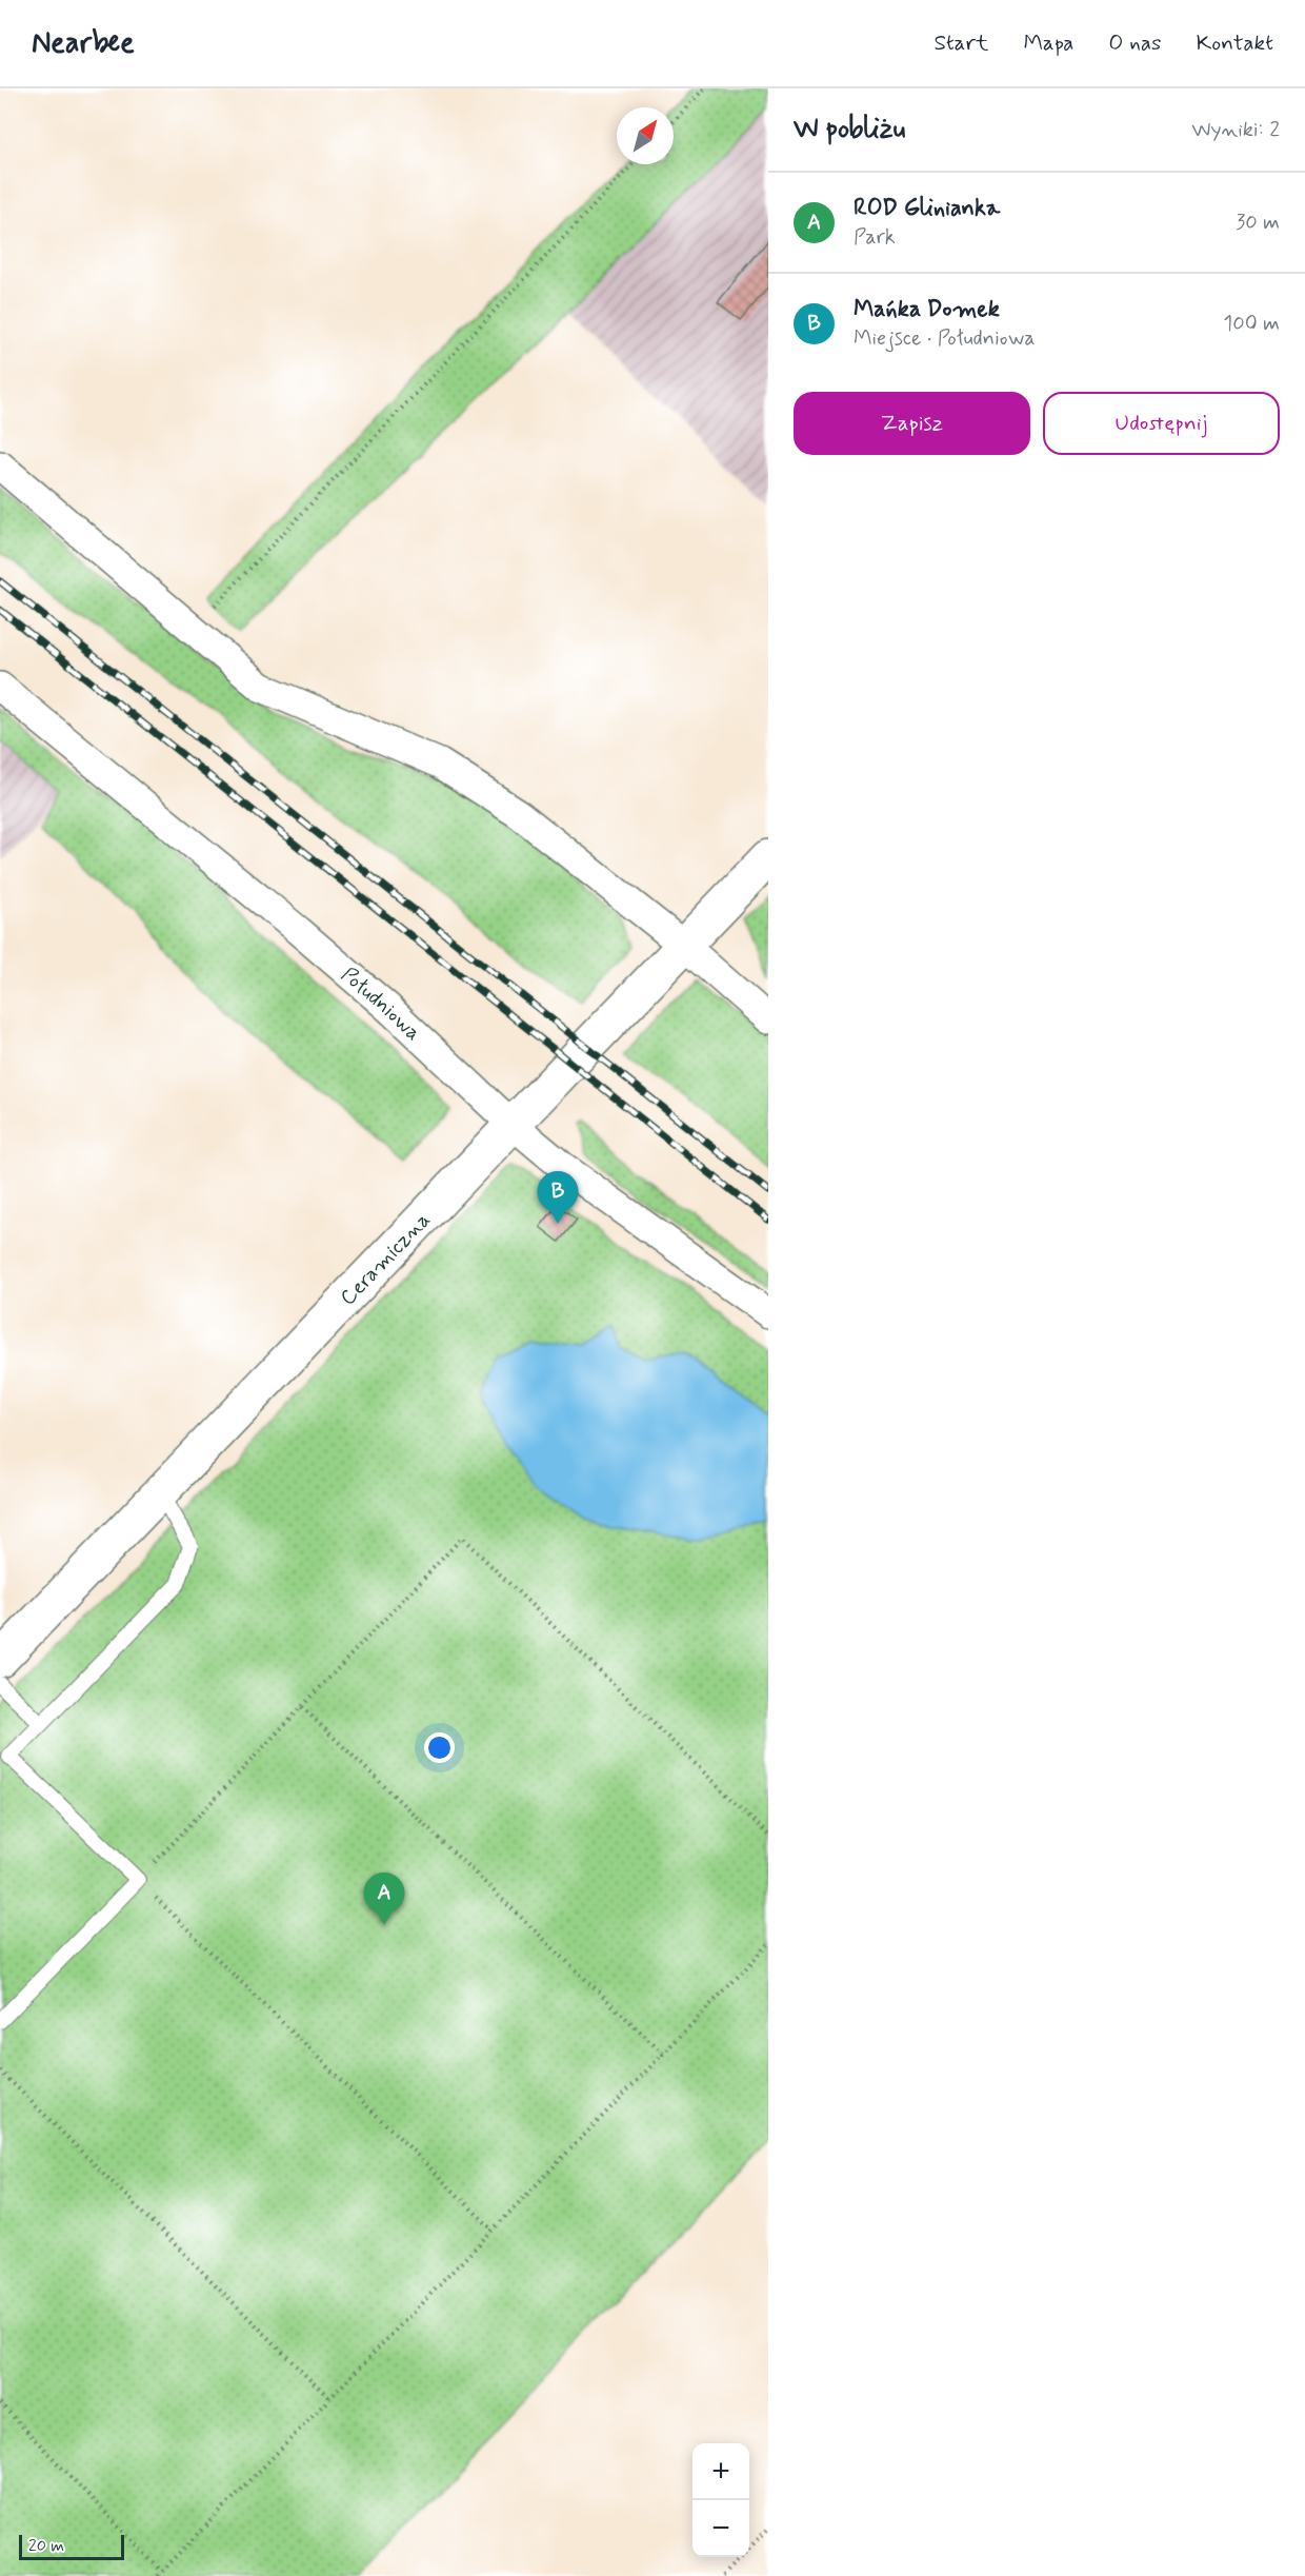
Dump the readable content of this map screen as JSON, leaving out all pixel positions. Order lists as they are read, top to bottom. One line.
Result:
{"streets":{"main road":["Ceramiczna"],"street":["Południowa"]},"crossings":[["Południowa","Ceramiczna"]],"scale_bar":"20 m","north":"top right","page":{"header":"Nearbee","nav":["Start","Mapa","O nas","Kontakt"],"heading":["W pobliżu","Wyniki: 2"],"list":[{"mark":"A","name":"ROD Glinianka","note":"Park","value":"30 m"},{"mark":"B","name":"Mańka Domek","note":"Miejsce · Południowa","value":"100 m"}],"buttons":["Zapisz","Udostępnij"],"pins":["B","A"],"map_buttons":["+","−"],"scale":"20 m"}}
